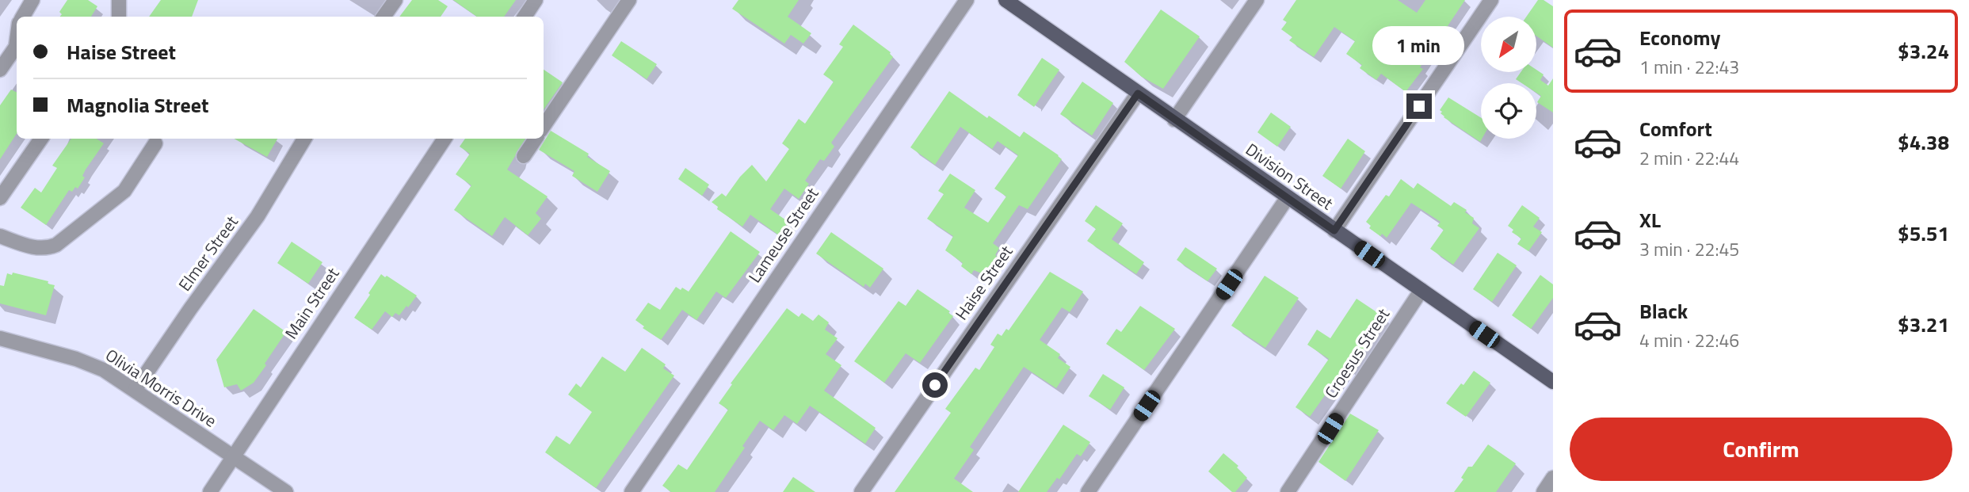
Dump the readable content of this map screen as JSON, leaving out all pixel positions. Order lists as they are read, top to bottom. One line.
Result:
{"streets":{"main road":["Division Street"],"street":["Lameuse Street","Elmer Street","Haise Street","Main Street","Croesus Street","Olivia Morris Drive"]},"crossings":[["Division Street","Haise Street"],["Division Street","Croesus Street"],["Elmer Street","Olivia Morris Drive"],["Main Street","Olivia Morris Drive"]],"north":"bottom left","page":{"list":[{"name":"Economy","note":"1 min · 22:43","value":"$3.24"},{"name":"Comfort","note":"2 min · 22:44","value":"$4.38"},{"name":"XL","note":"3 min · 22:45","value":"$5.51"},{"name":"Black","note":"4 min · 22:46","value":"$3.21"}],"banner":["Haise Street","Magnolia Street"],"bubble":"1 min","buttons":"Confirm"}}
